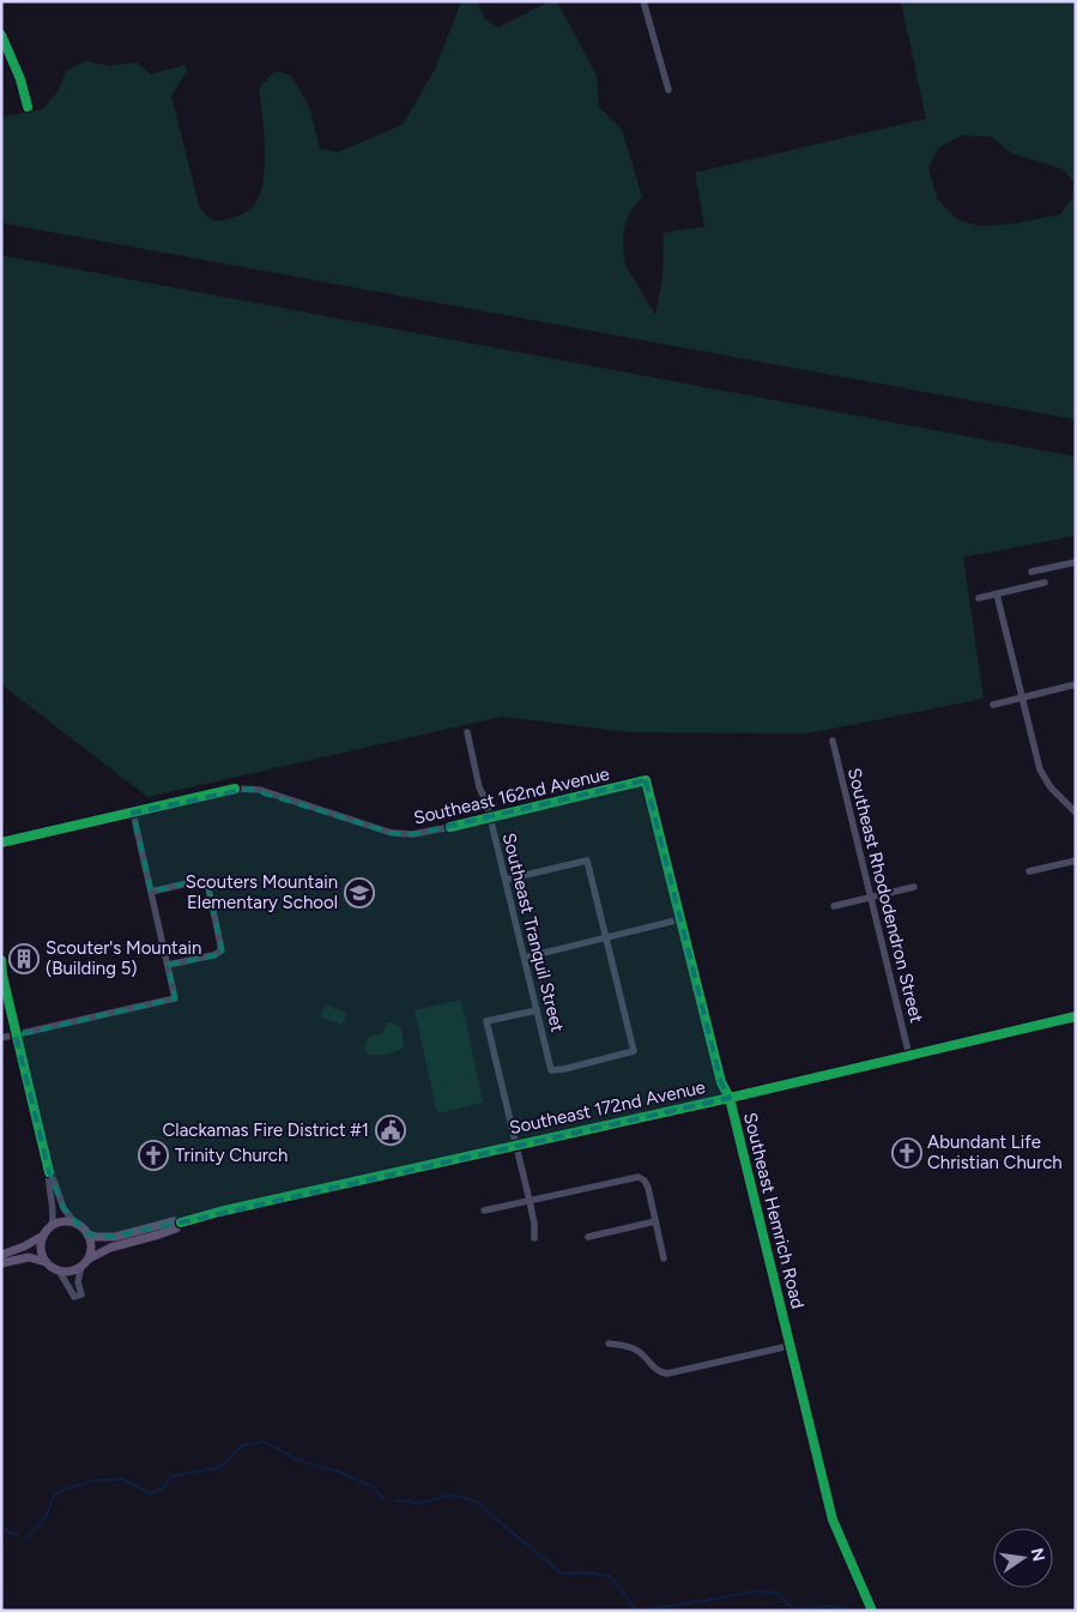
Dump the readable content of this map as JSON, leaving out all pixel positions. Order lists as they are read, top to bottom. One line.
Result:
{"streets":{"main road":["Southeast 172nd Avenue"],"street":["Southeast 162nd Avenue","Southeast Rhododendron Street","Southeast Tranquil Street","Southeast Hemrich Road"]},"crossings":[["Southeast 162nd Avenue","Southeast Tranquil Street"],["Southeast 162nd Avenue","Southeast Hemrich Road"],["Southeast Rhododendron Street","Southeast 172nd Avenue"],["Southeast 172nd Avenue","Southeast Hemrich Road"]],"places":{"school or university":["Scouters Mountain Elementary School"],"building":["Scouter's Mountain (Building 5)"],"public building":["Clackamas Fire District #1"],"church":["Abundant Life Christian Church","Trinity Church"]},"north":"right"}
